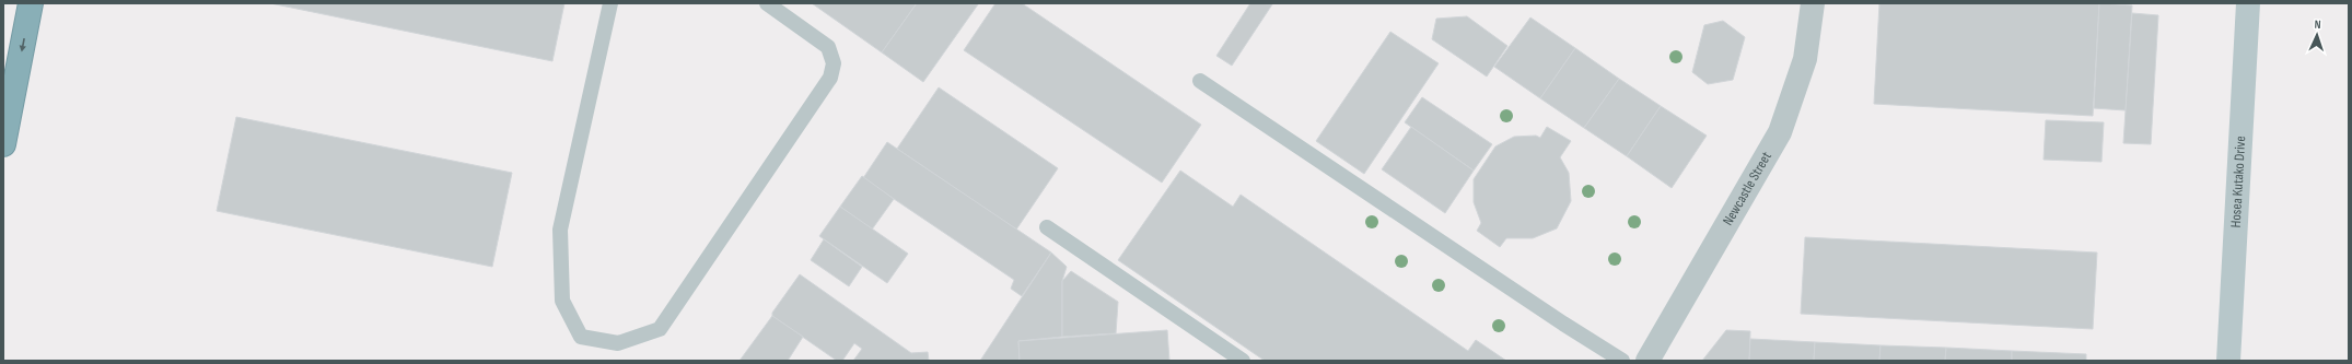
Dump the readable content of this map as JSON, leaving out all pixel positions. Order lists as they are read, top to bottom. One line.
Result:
{"streets":{"main road":["Hosea Kutako Drive"],"street":["Newcastle Street"]},"north":"top"}
